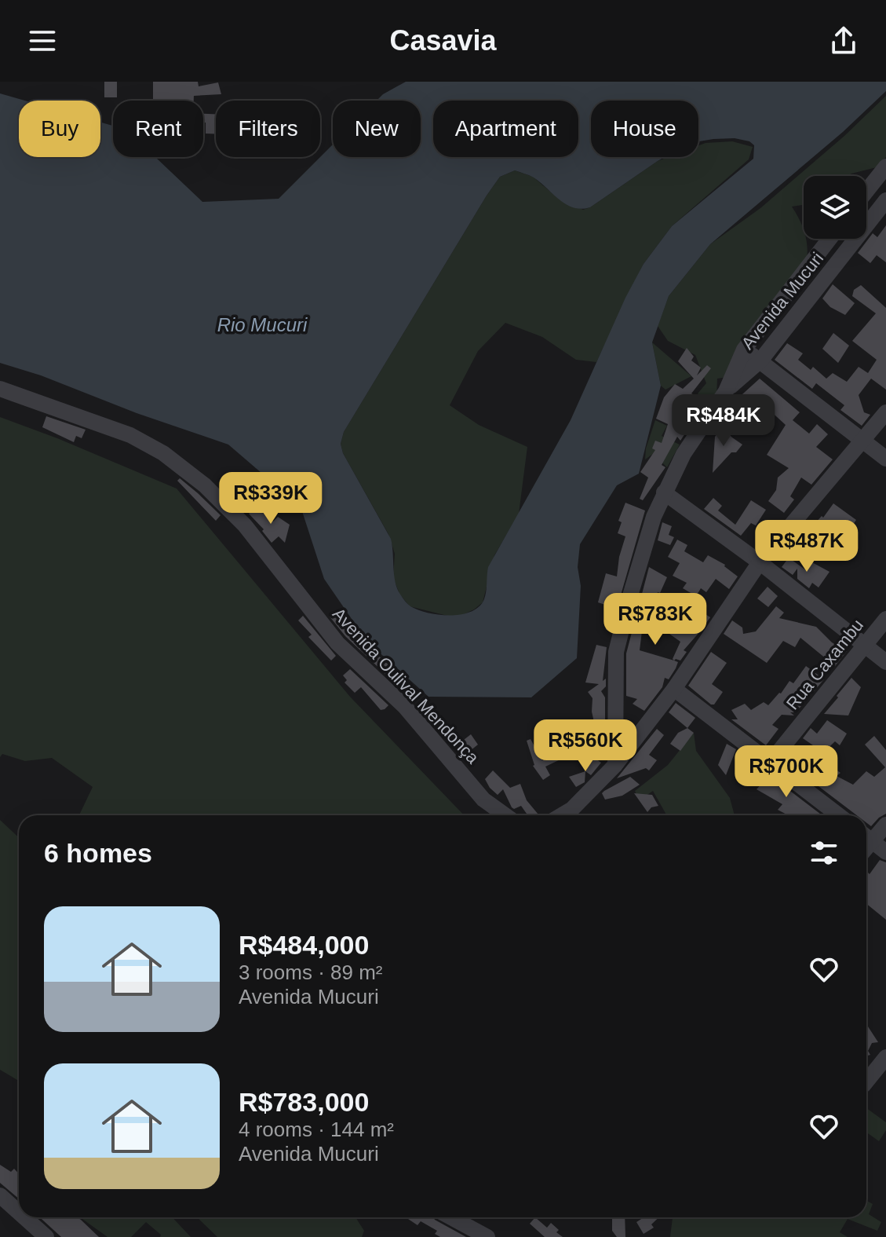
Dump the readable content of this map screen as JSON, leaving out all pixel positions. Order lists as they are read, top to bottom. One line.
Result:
{"streets":{"street":["Avenida Mucuri","Rua Caxambu","Avenida Oulival Mendonça"]},"water":["Rio Mucuri"],"page":{"header":"Casavia","chip":["Buy","Rent","Filters","New","Apartment","House"],"price":["R$484K","R$339K","R$487K","R$783K","R$560K","R$700K"],"heading":"6 homes","list":[{"name":"R$484,000","note":"3 rooms · 89 m² · Avenida Mucuri"},{"name":"R$783,000","note":"4 rooms · 144 m² · Avenida Mucuri"}]}}
